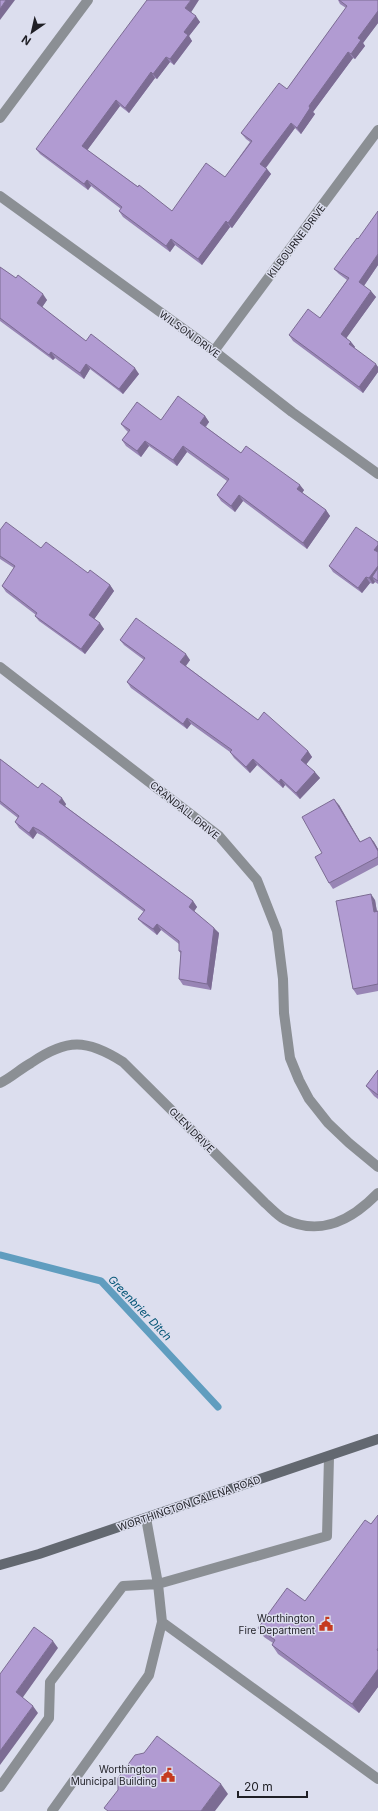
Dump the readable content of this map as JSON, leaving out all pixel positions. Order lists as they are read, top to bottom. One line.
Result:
{"streets":{"street":["KILBOURNE DRIVE","WILSON DRIVE","CRANDALL DRIVE","GLEN DRIVE","WORTHINGTON GALENA ROAD"]},"crossings":[["KILBOURNE DRIVE","WILSON DRIVE"]],"water":["Greenbrier Ditch"],"places":{"public building":["Worthington Fire Department","Worthington Municipal Building"]},"scale_bar":"20 m","north":"bottom left"}
